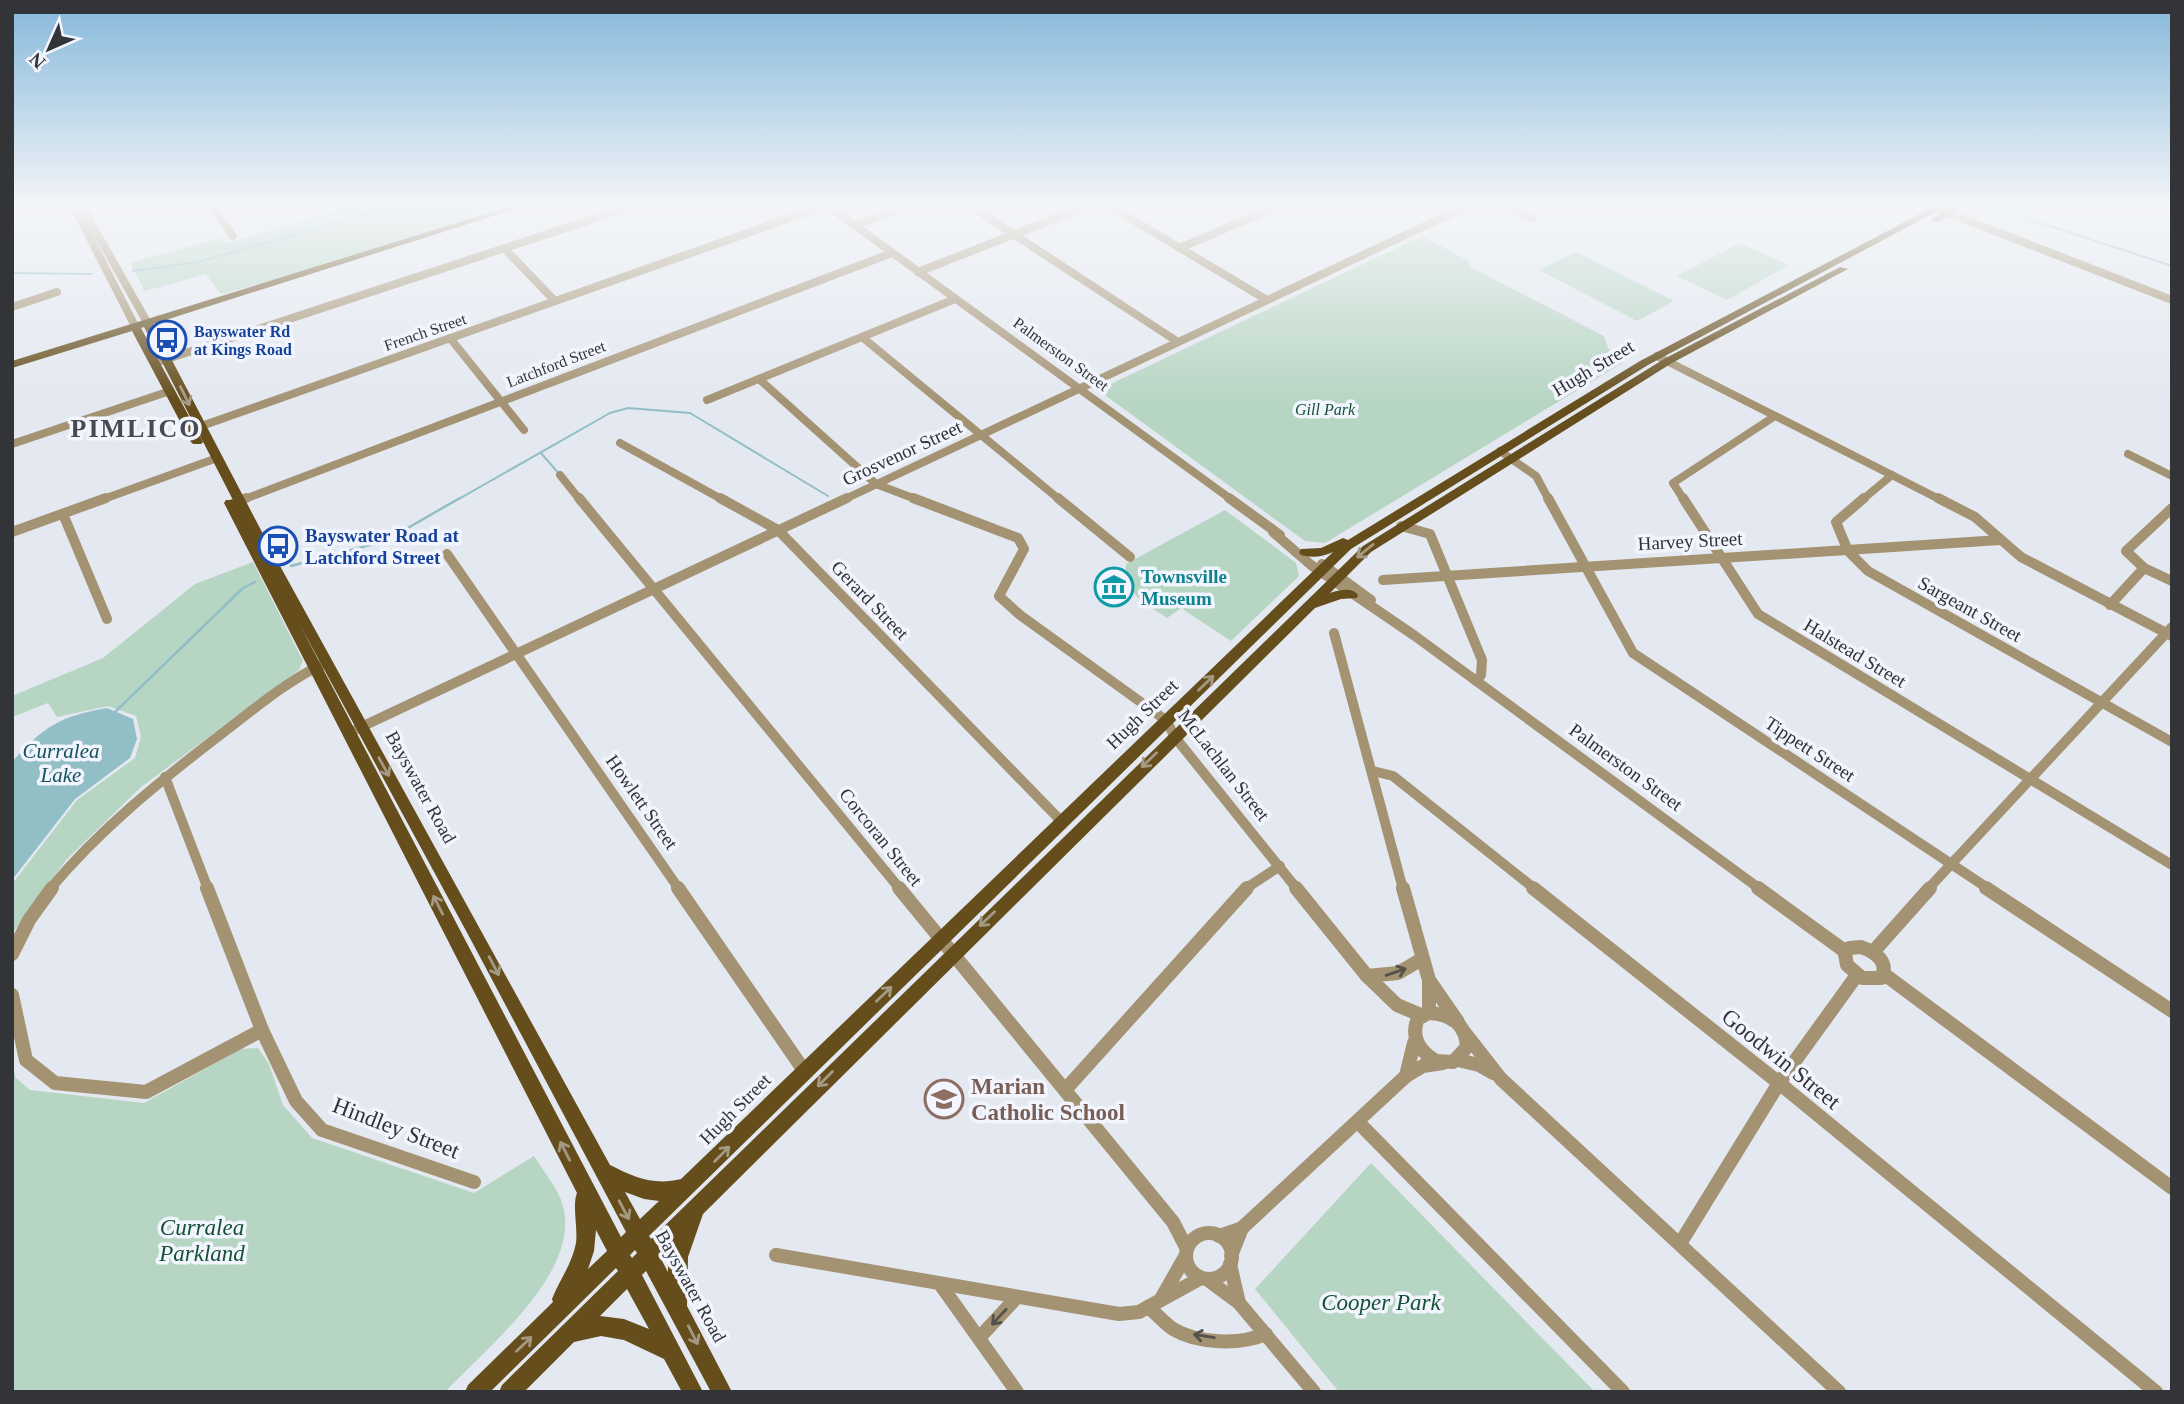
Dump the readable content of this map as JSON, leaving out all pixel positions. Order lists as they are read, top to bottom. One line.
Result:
{"streets":{"main road":["Hugh Street","Bayswater Road"],"street":["French Street","Palmerston Street","Latchford Street","Grosvenor Street","Harvey Street","Gerard Street","Sargeant Street","Halstead Street","Tippett Street","McLachlan Street","Howlett Street","Corcoran Street","Goodwin Street","Hindley Street"]},"crossings":[["French Street","Bayswater Road"],["Palmerston Street","Hugh Street"],["Palmerston Street","Grosvenor Street"],["Latchford Street","Bayswater Road"],["Hugh Street","Gerard Street"],["Hugh Street","Tippett Street"],["Hugh Street","McLachlan Street"],["Hugh Street","Bayswater Road"],["Hugh Street","Howlett Street"],["Hugh Street","Corcoran Street"],["Grosvenor Street","Gerard Street"],["Grosvenor Street","McLachlan Street"],["Grosvenor Street","Bayswater Road"],["Grosvenor Street","Howlett Street"],["Grosvenor Street","Corcoran Street"],["Harvey Street","Sargeant Street"],["Harvey Street","Halstead Street"],["Harvey Street","Tippett Street"]],"districts":["PIMLICO"],"water":["Curralea Lake"],"parks":["Gill Park","Curralea Parkland","Cooper Park"],"places":{"bus stop":["Bayswater Rd at Kings Road","Bayswater Road at Latchford Street"],"museum":["Townsville Museum"],"school or university":["Marian Catholic School"]},"north":"bottom left"}
